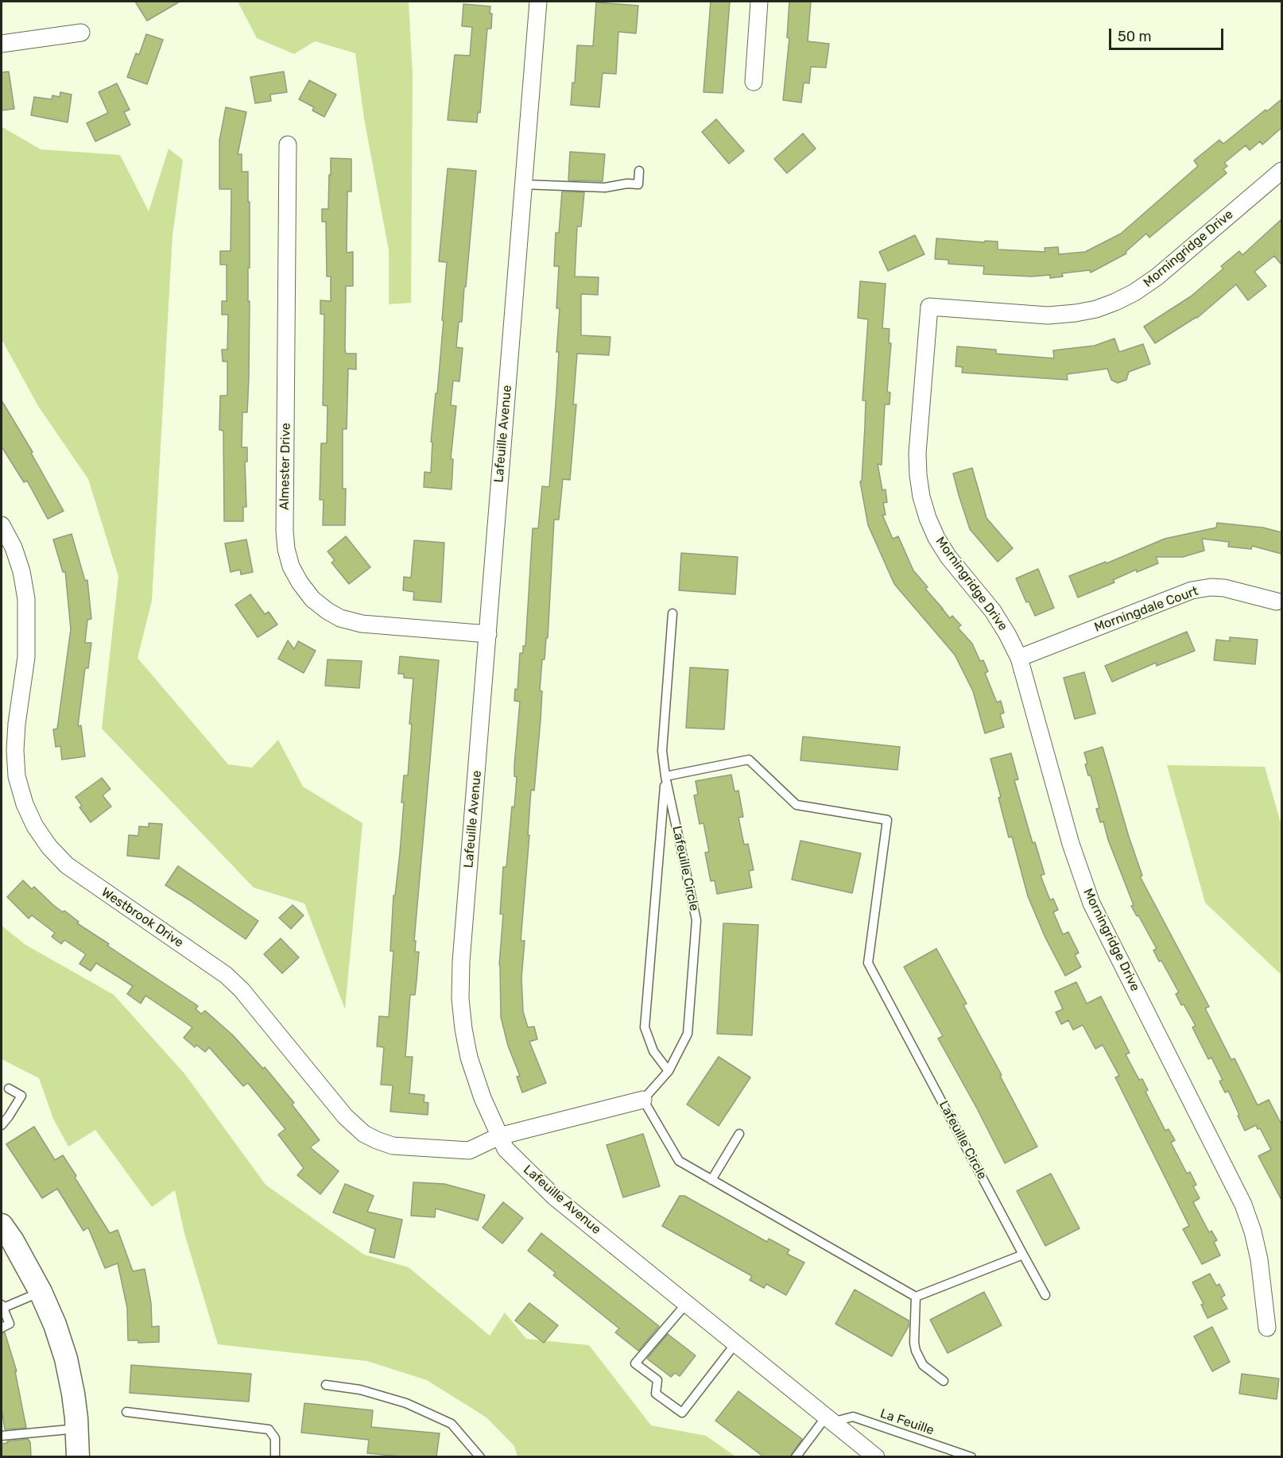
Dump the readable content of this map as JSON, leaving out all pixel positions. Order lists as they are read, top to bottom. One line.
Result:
{"streets":{"street":["Morningridge Drive","Lafeuille Avenue","Almester Drive","Morningdale Court","Westbrook Drive"],"lane":["Lafeuille Circle","La Feuille"]},"crossings":[["Morningridge Drive","Morningdale Court"],["Lafeuille Avenue","Almester Drive"],["Lafeuille Avenue","Westbrook Drive"],["Lafeuille Avenue","La Feuille"]],"scale_bar":"50 m"}
